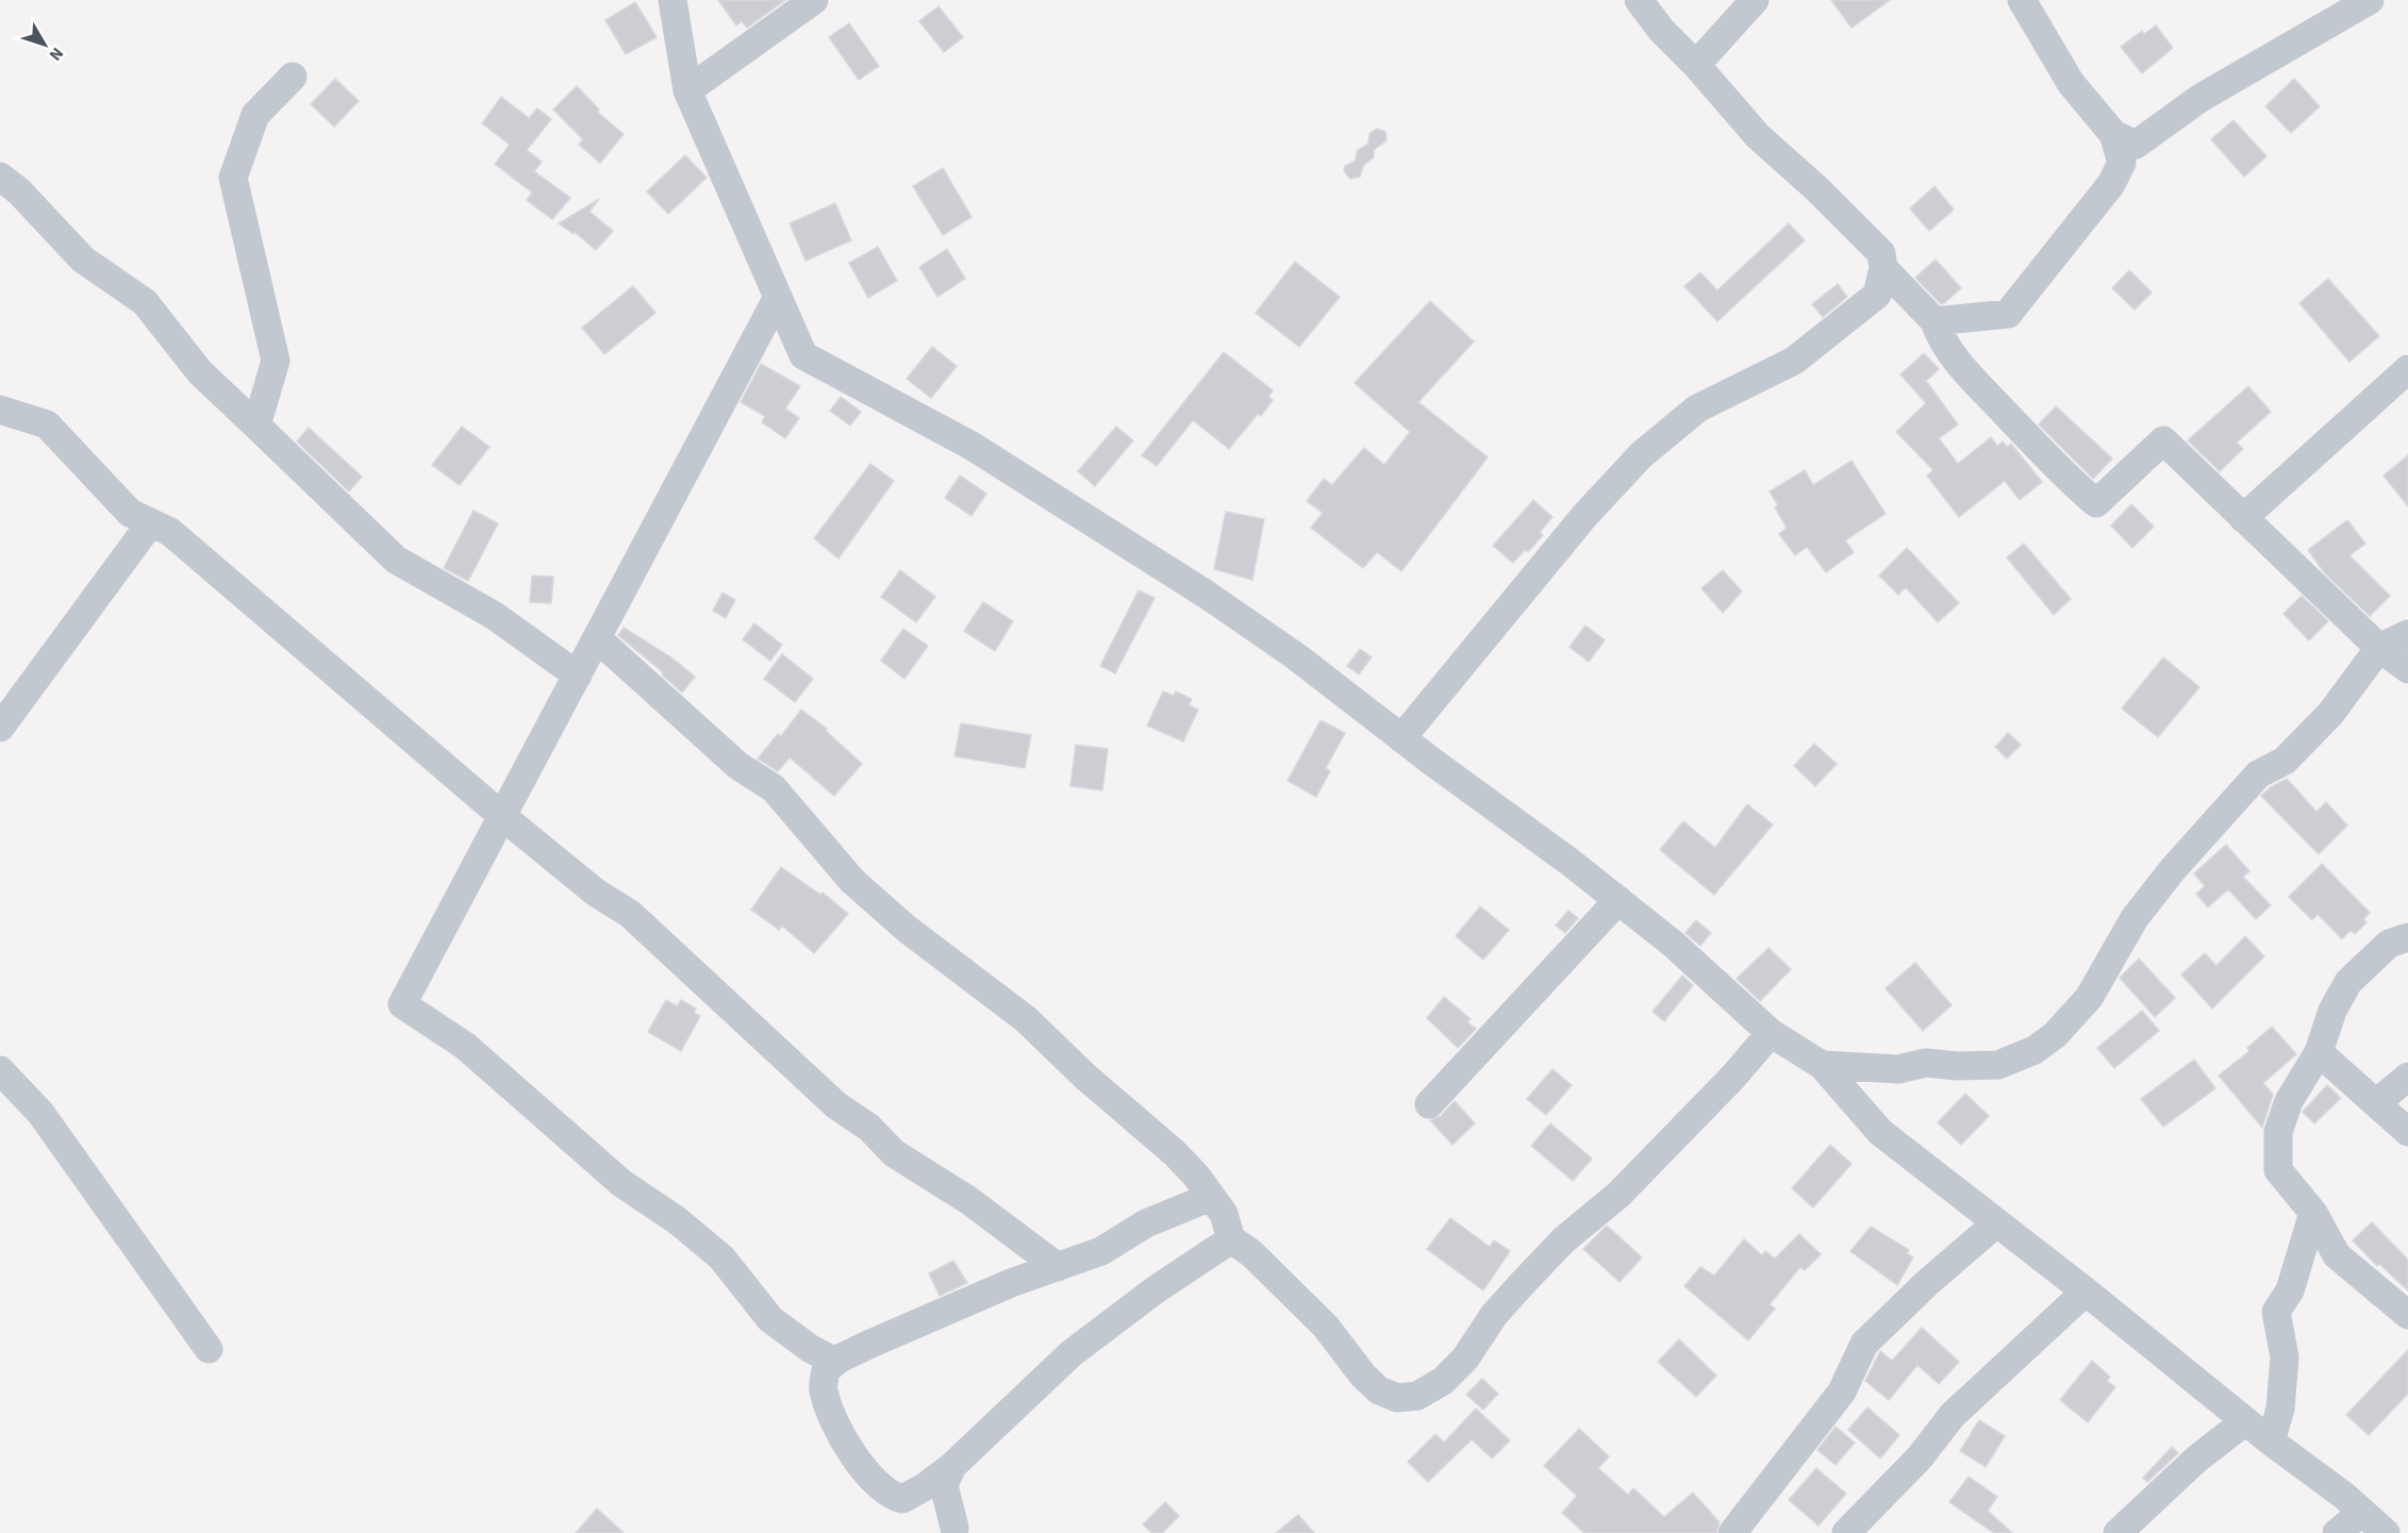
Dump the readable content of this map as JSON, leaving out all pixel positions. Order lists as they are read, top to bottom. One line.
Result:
{"north":"bottom right"}
